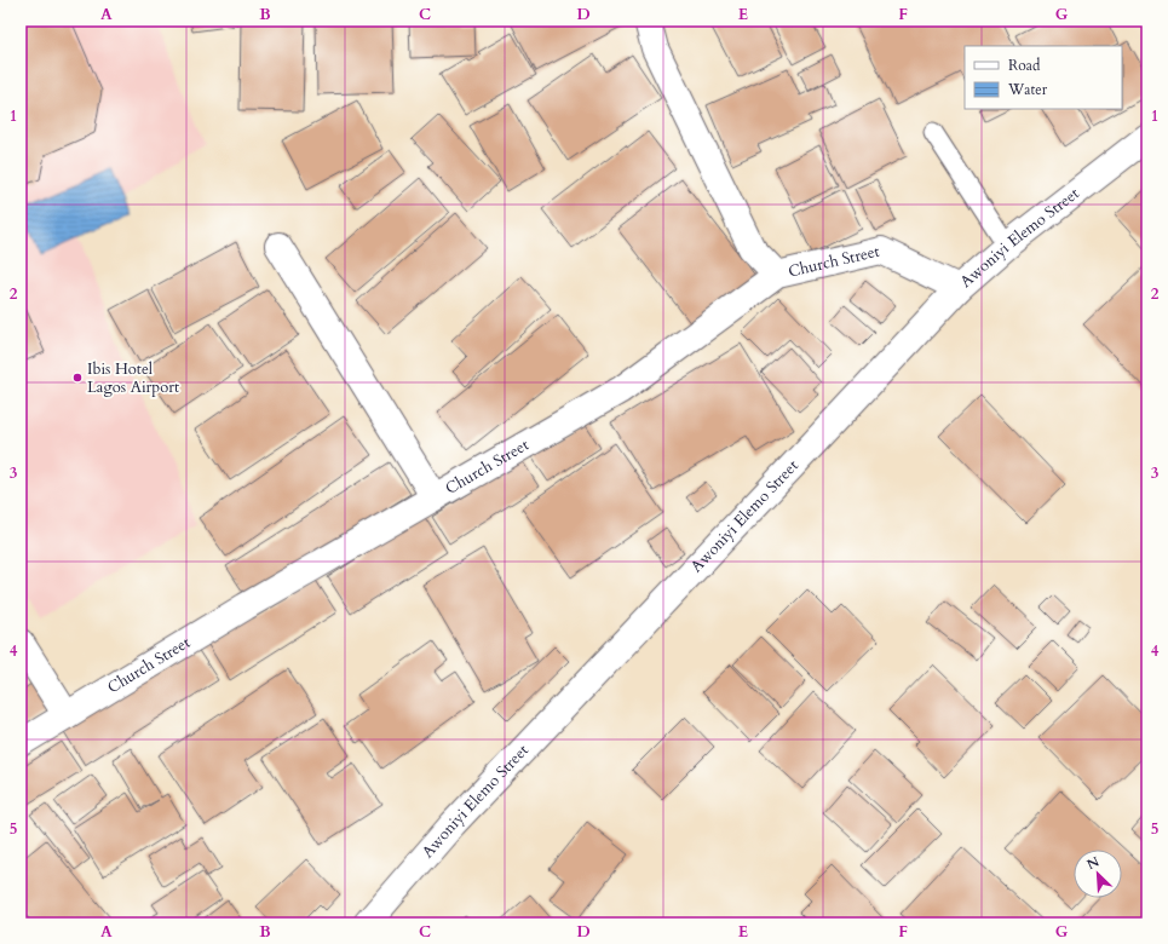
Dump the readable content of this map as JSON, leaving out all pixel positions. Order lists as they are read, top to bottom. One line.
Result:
{"streets":{"street":["Awoniyi Elemo Street","Church Street"]},"crossings":[["Awoniyi Elemo Street","Church Street"]],"places":["Ibis Hotel Lagos Airport"],"legend":["Road","Water"],"north":"top left","grid":{"columns":["A","B","C","D","E","F","G"],"rows":["1","2","3","4","5"]}}
